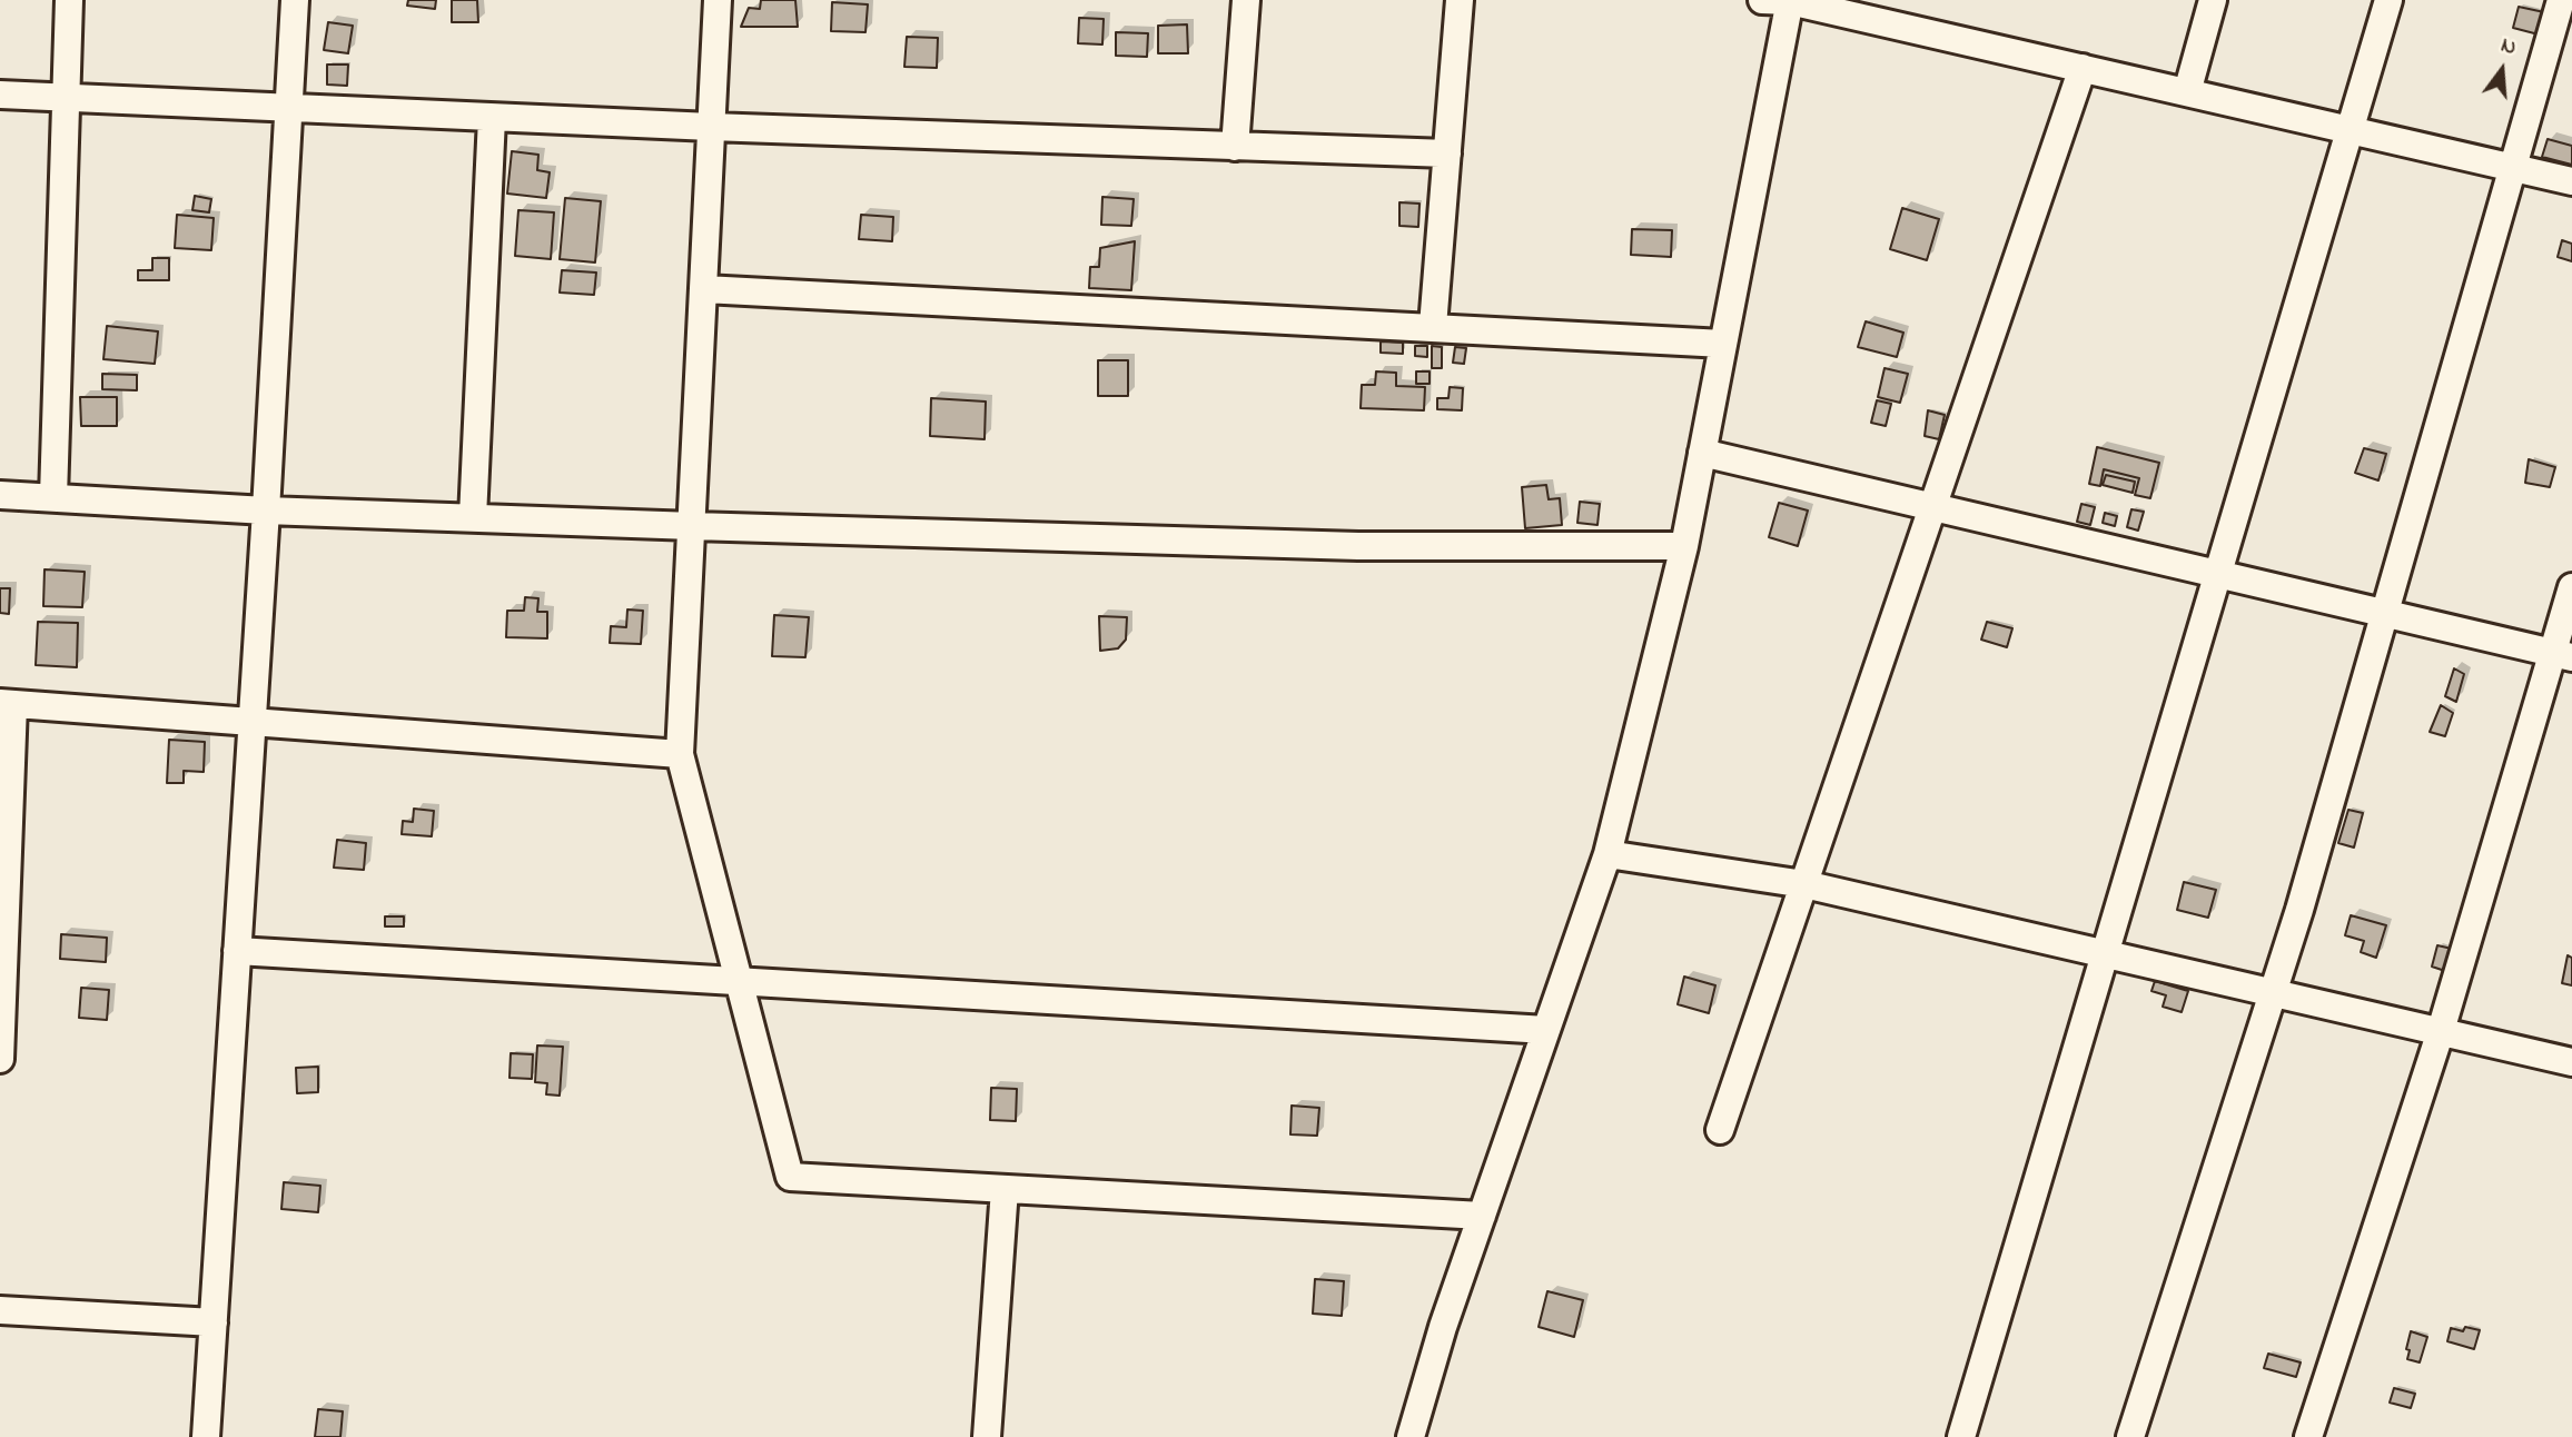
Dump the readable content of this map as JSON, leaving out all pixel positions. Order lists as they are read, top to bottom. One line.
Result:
{"north":"top"}
